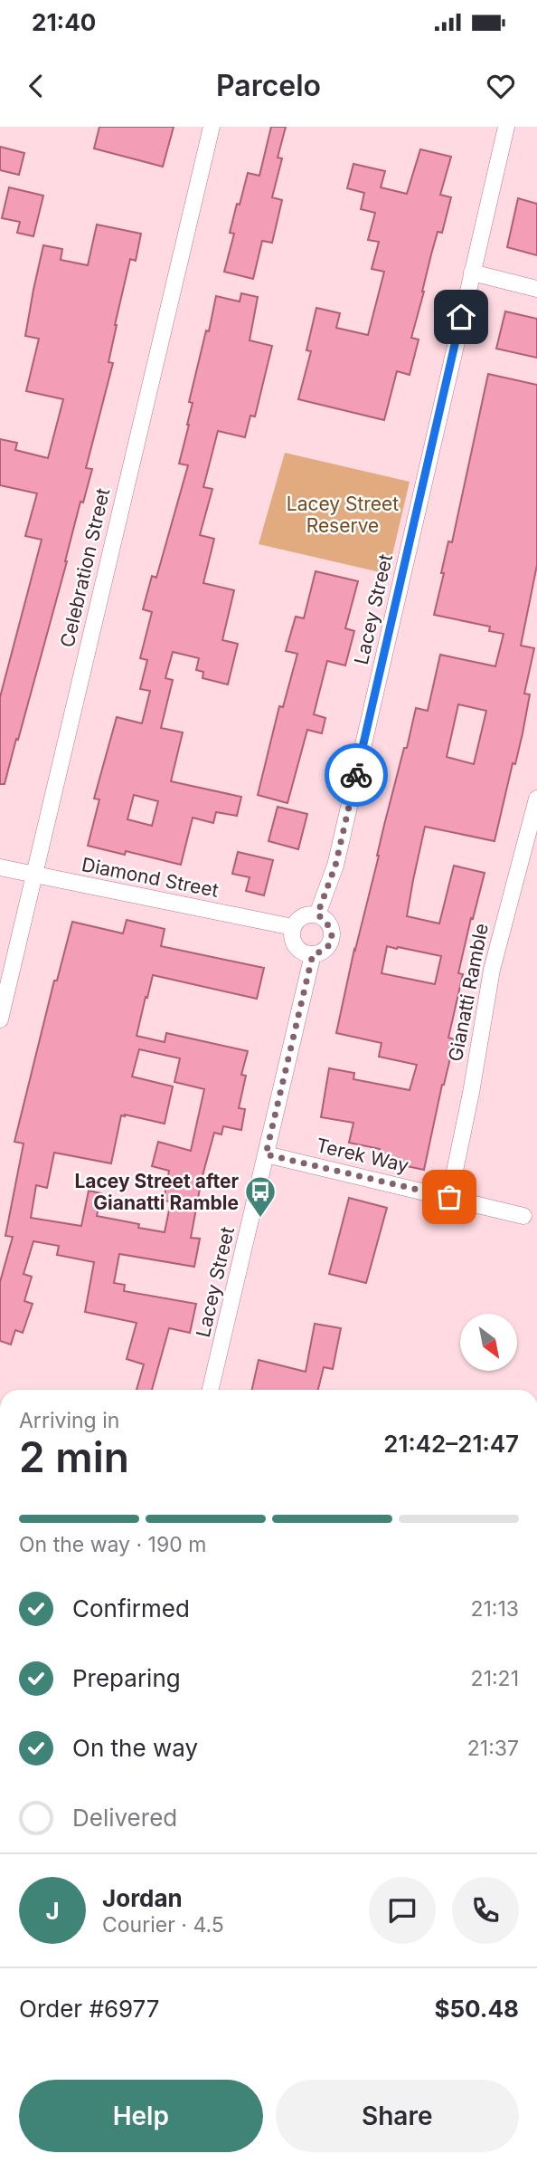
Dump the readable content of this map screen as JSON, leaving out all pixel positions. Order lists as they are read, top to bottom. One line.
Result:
{"streets":{"street":["Celebration Street","Lacey Street","Diamond Street","Gianatti Ramble","Terek Way"]},"crossings":[["Celebration Street","Diamond Street"],["Lacey Street","Diamond Street"],["Lacey Street","Terek Way"],["Gianatti Ramble","Terek Way"]],"parks":["Lacey Street Reserve"],"places":{"bus stop":["Lacey Street after Gianatti Ramble"]},"north":"bottom right","page":{"status":"21:40","header":"Parcelo","heading":["2 min","Arriving in","21:42–21:47"],"panel":["Jordan","Courier · 4.5","Order #6977","$50.48"],"bar":"On the way · 190 m","list":[["Confirmed","21:13"],["Preparing","21:21"],["On the way","21:37"],"Delivered"],"round":"J","buttons":["Help","Share"]}}
